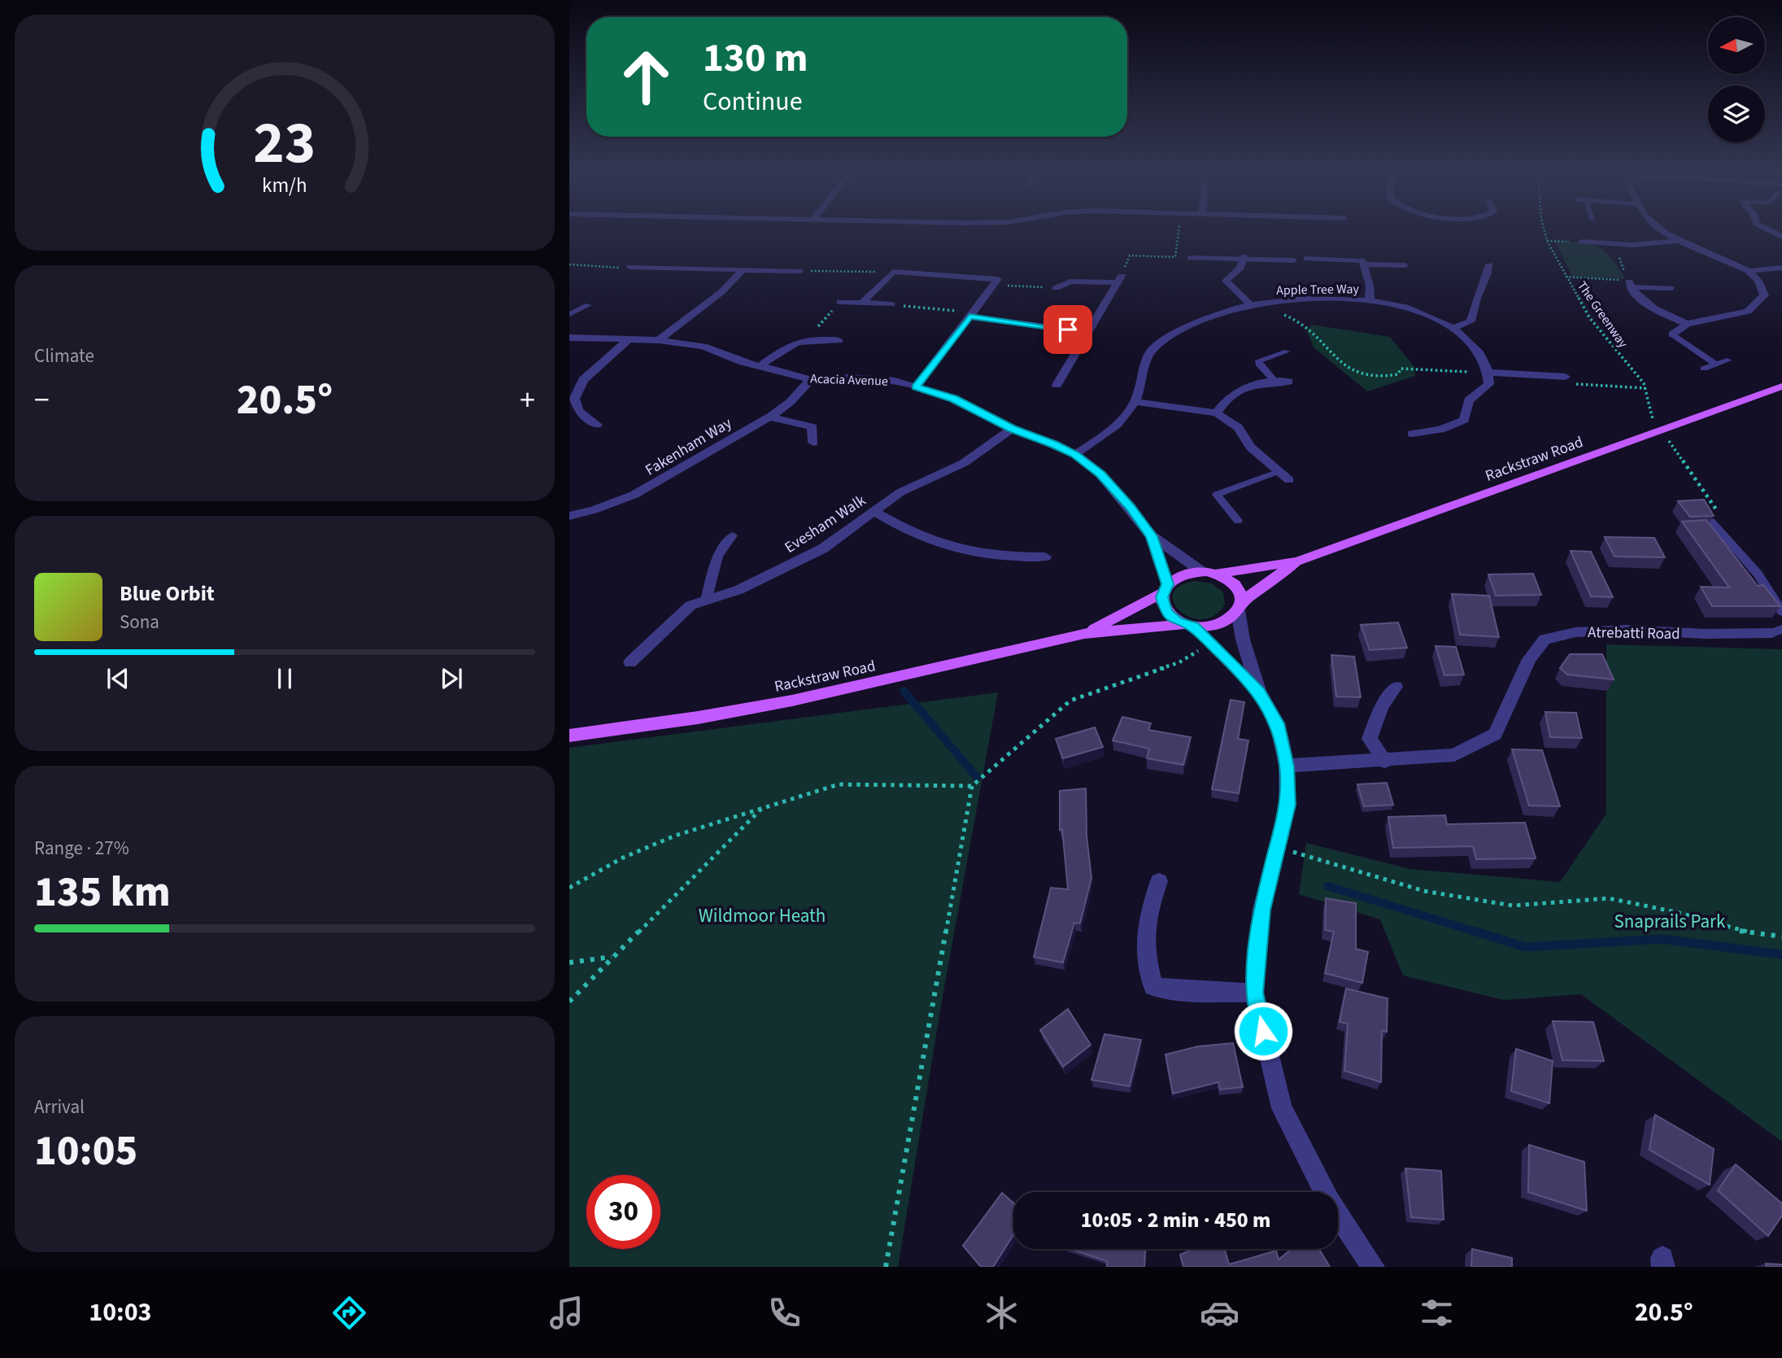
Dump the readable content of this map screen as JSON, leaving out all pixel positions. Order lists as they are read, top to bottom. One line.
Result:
{"streets":{"main road":["Rackstraw Road"],"street":["Apple Tree Way","Acacia Avenue","Fakenham Way","Evesham Walk","Atrebatti Road"],"path":["The Greenway"]},"crossings":[["Apple Tree Way","Acacia Avenue"],["Acacia Avenue","Fakenham Way"],["Acacia Avenue","Rackstraw Road"],["Acacia Avenue","Evesham Walk"]],"parks":["Wildmoor Heath","Snaprails Park"],"north":"left","page":{"turn":["130 m","Continue"],"tile":["Climate",["Range · 27%","135 km"],["Arrival","10:05"]],"heat":["−","20.5°","+"],"song":["Blue Orbit","Sona"],"limit":"30","trip":"10:05 · 2 min · 450 m","tabs":["10:03","20.5°"],"gauge":["23","km/h"]}}
